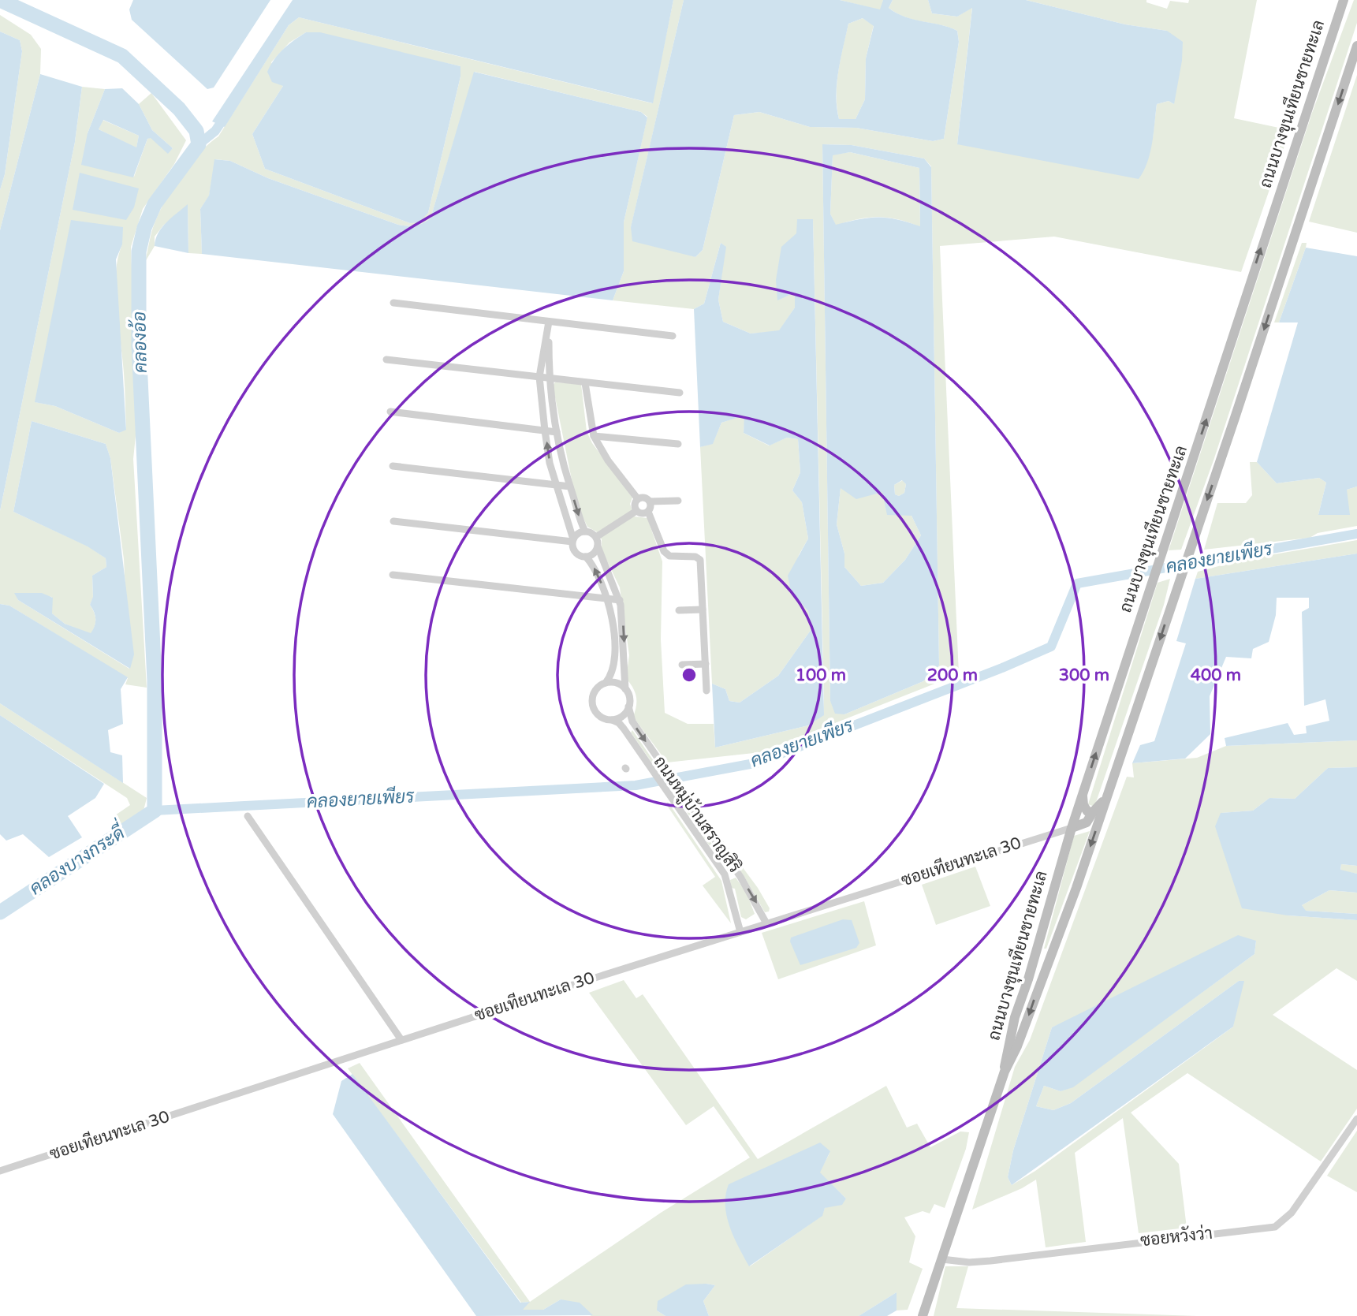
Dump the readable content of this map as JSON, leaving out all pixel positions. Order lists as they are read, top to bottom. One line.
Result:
{"streets":{"main road":["ถนนบางขุนเทียนชายทะเล"],"street":["ถนนหมู่บ้านสราญสิริ","ซอยเทียนทะเล 30","ซอยหวังว่า"]},"crossings":[["ถนนบางขุนเทียนชายทะเล","ซอยเทียนทะเล 30"],["ถนนบางขุนเทียนชายทะเล","ซอยหวังว่า"],["ถนนหมู่บ้านสราญสิริ","ซอยเทียนทะเล 30"]],"water":["คลองอ้อ","คลองยายเพียร","คลองบางกระดี่"],"rings":["100 m","200 m","300 m","400 m"]}
